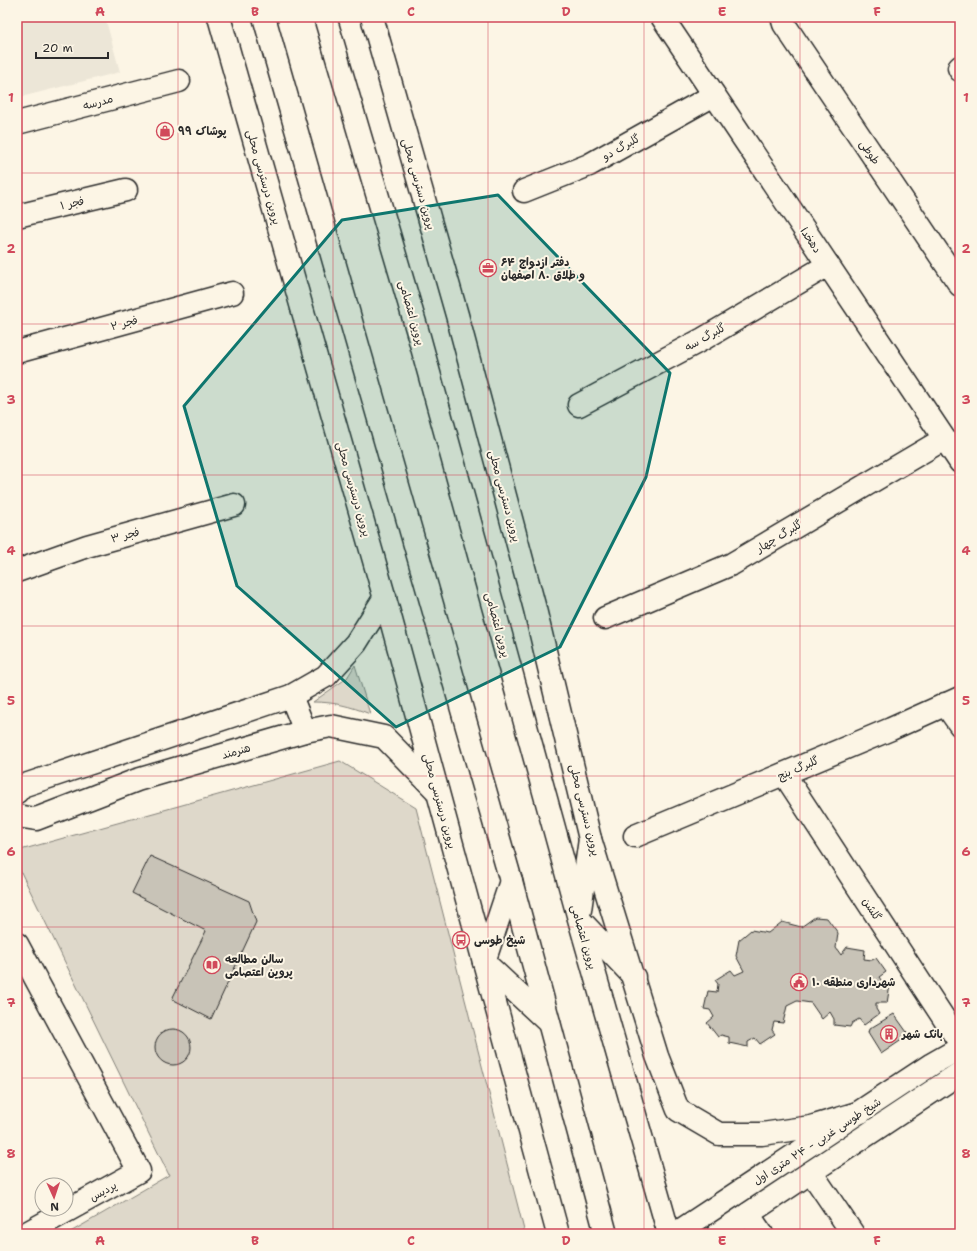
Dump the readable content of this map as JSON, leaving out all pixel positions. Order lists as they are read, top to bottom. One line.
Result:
{"streets":{"main road":["مدرسه","گلبرگ دو","طوطی","پروین درسترسی محلی","پروین دسترسی محلی","فجر ۱","دهخدا","پروین اعتصامی","فجر ۲","گلبرگ سه","فجر ۳","گلبرگ چهار","هنرمند","گلبرگ پنج","گلشن","شیخ طوسی غربی - ۲۴ متری اول","پردیس"]},"crossings":[["گلبرگ دو","دهخدا"],["پروین درسترسی محلی","هنرمند"],["پروین دسترسی محلی","شیخ طوسی غربی - ۲۴ متری اول"],["دهخدا","گلبرگ سه"],["دهخدا","گلبرگ چهار"],["گلبرگ پنج","گلشن"]],"places":{"shop":["پوشاک ۹۹"],"office":["دفتر ازدواج ۶۴ و طلاق ۸۰ اصفهان"],"bus stop":["شیخ طوسی"],"library":["سالن مطالعه پروین اعتصامی"],"public building":["شهرداری منطقه ۱۰"],"building":["بانک شهر"]},"scale_bar":"20 m","north":"bottom","grid":{"columns":["A","B","C","D","E","F"],"rows":["1","2","3","4","5","6","7","8"]}}
